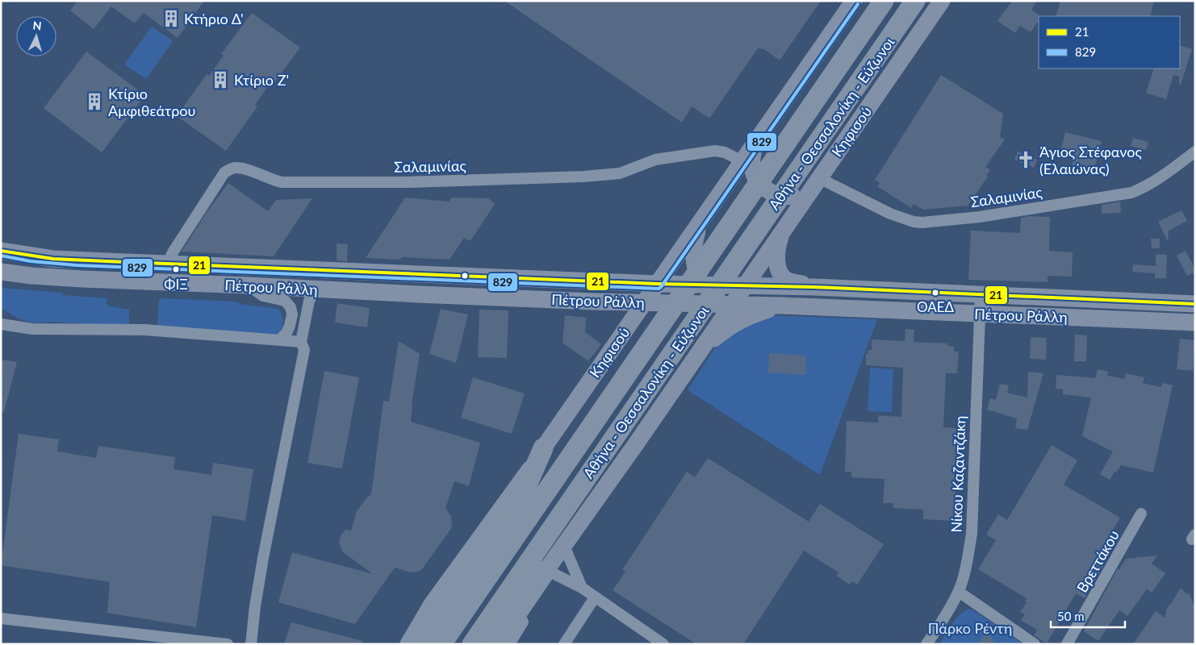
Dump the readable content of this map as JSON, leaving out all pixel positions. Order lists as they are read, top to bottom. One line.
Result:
{"streets":{"highway":["Αθήνα - Θεσσαλονίκη - Εύζωνοι"],"main road":["Κηφισού","Πέτρου Ράλλη"],"street":["Σαλαμινίας","Νίκου Καζαντζάκη","Βρεττάκου"]},"crossings":[["Κηφισού","Σαλαμινίας"],["Κηφισού","Πέτρου Ράλλη"],["Σαλαμινίας","Πέτρου Ράλλη"],["Πέτρου Ράλλη","Νίκου Καζαντζάκη"]],"parks":["Πάρκο Ρέντη"],"places":{"building":["Κτήριο Δ'","Κτίριο Ζ'","Κτίριο Αμφιθεάτρου"],"church":["Άγιος Στέφανος (Ελαιώνας)"],"other":["ΦΙΞ","ΟΑΕΔ"]},"lines":["transit line 829","transit line 21"],"legend":["21","829"],"scale_bar":"50 m","north":"top"}
